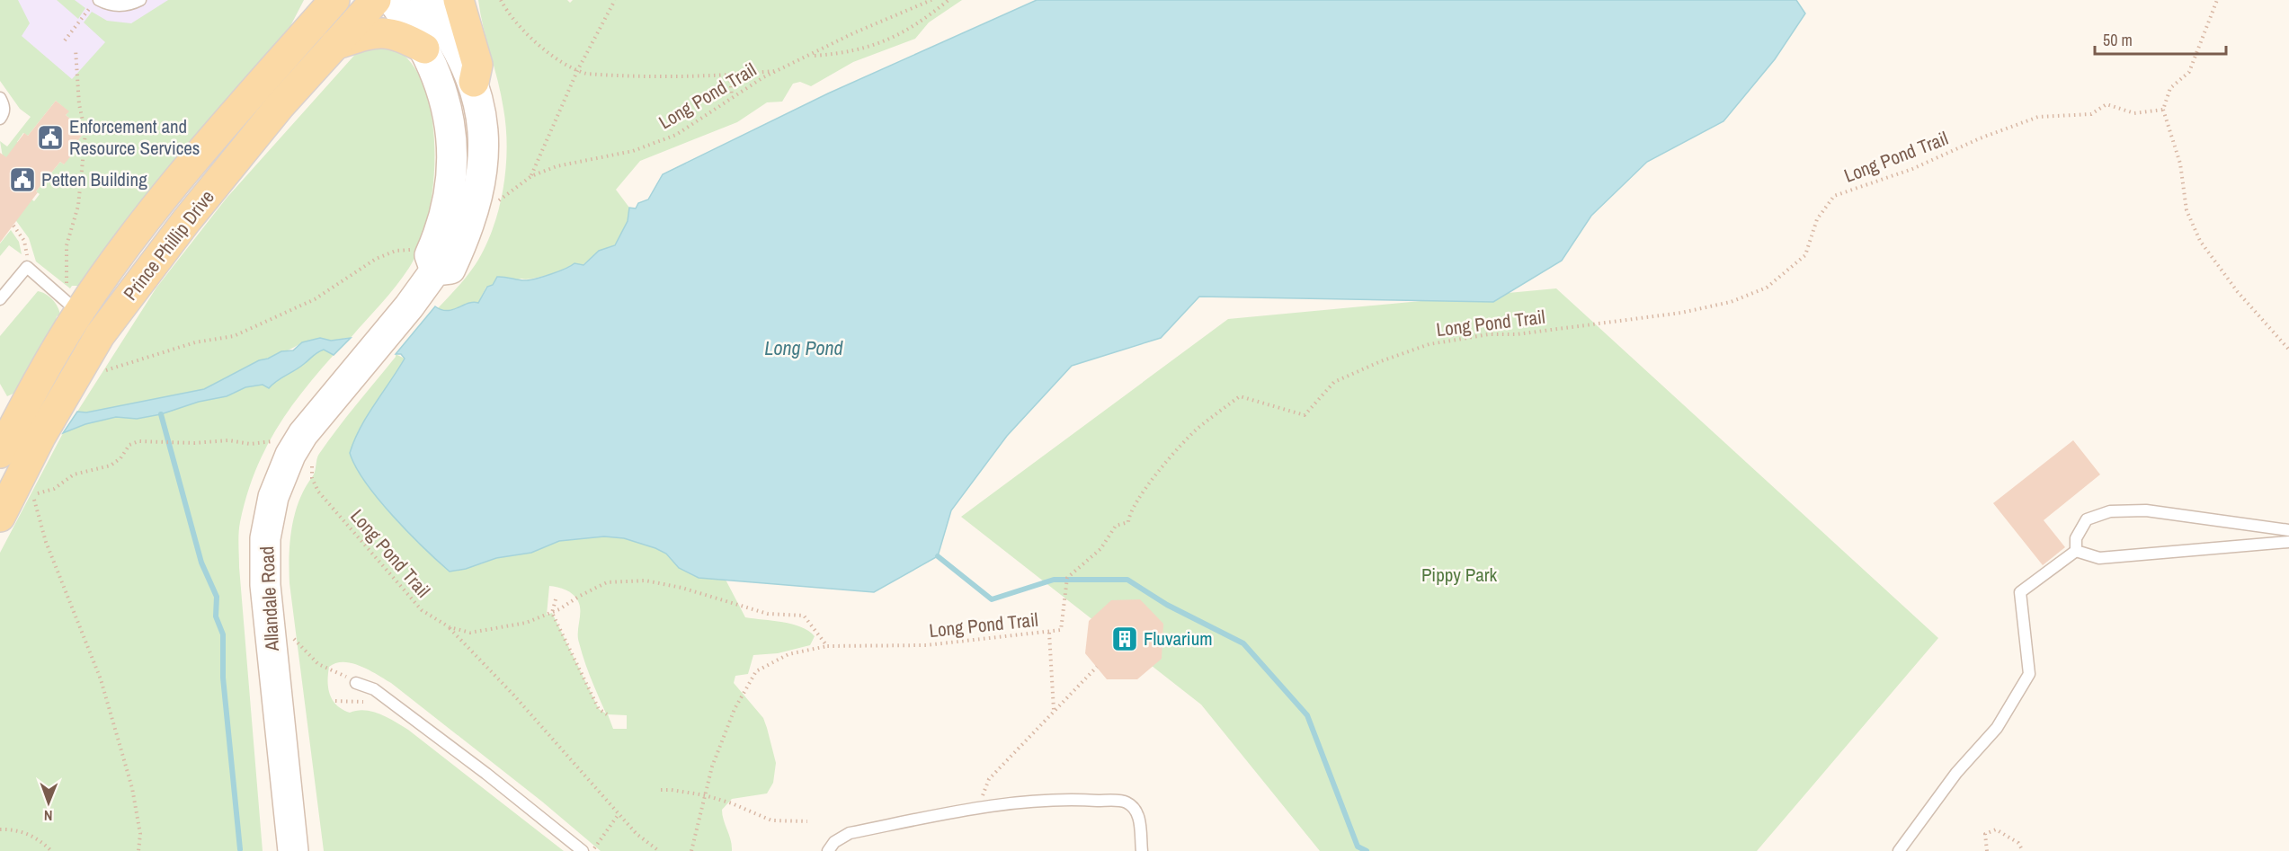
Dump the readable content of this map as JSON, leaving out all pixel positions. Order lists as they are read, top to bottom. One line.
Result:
{"streets":{"main road":["Prince Phillip Drive","Allandale Road"],"path":["Long Pond Trail"]},"water":["Long Pond"],"parks":["Pippy Park"],"places":{"public building":["Enforcement and Resource Services","Petten Building"],"building":["Fluvarium"]},"scale_bar":"50 m","north":"bottom"}
